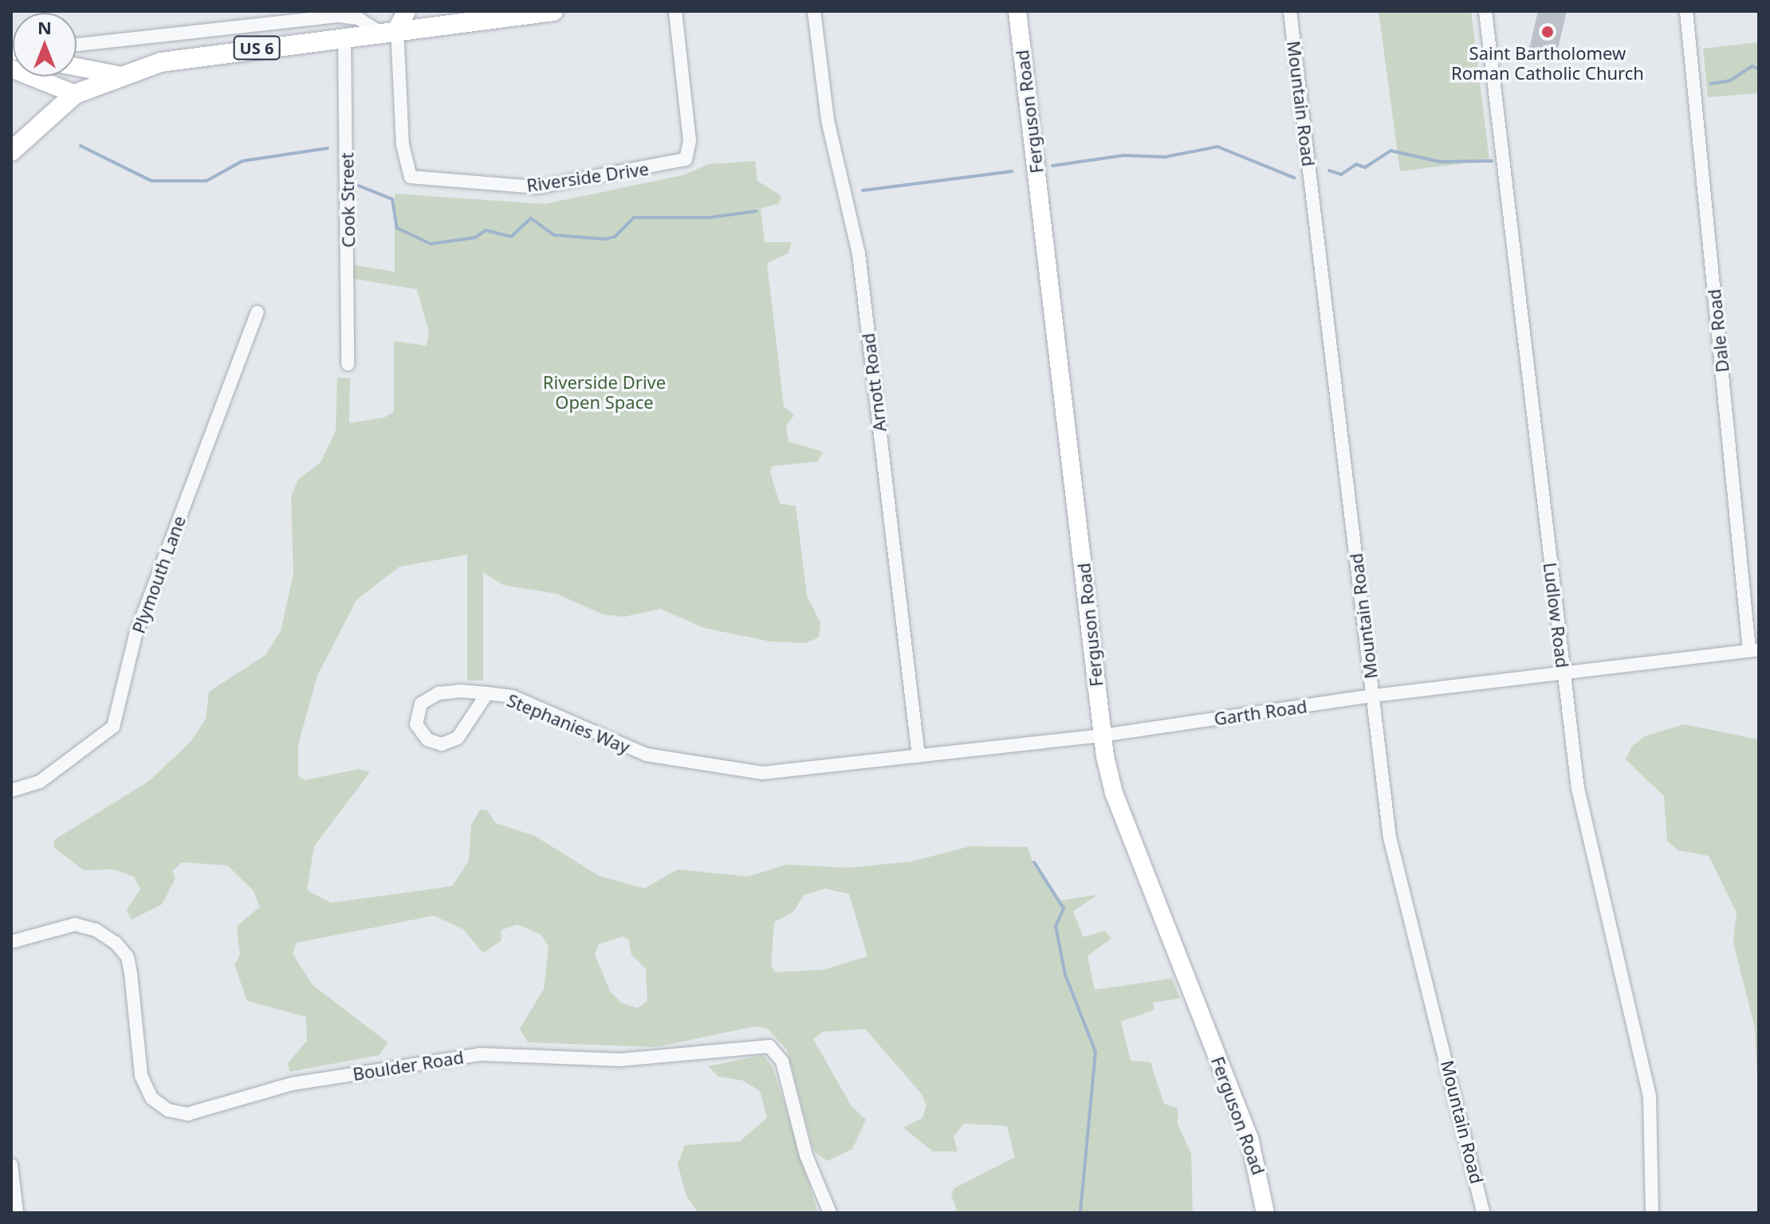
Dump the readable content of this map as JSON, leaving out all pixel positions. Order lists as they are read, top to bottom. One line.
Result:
{"streets":{"main road":["US 6"],"street":["Mountain Road","Ferguson Road","Riverside Drive","Cook Street","Dale Road","Arnott Road","Plymouth Lane","Ludlow Road","Garth Road","Stephanies Way","Boulder Road"]},"crossings":[["US 6","Riverside Drive"],["US 6","Cook Street"],["Mountain Road","Garth Road"],["Ferguson Road","Garth Road"],["Dale Road","Garth Road"],["Arnott Road","Garth Road"],["Ludlow Road","Garth Road"],["Garth Road","Stephanies Way"]],"parks":["Riverside Drive Open Space"],"places":["Saint Bartholomew Roman Catholic Church"],"north":"top"}
